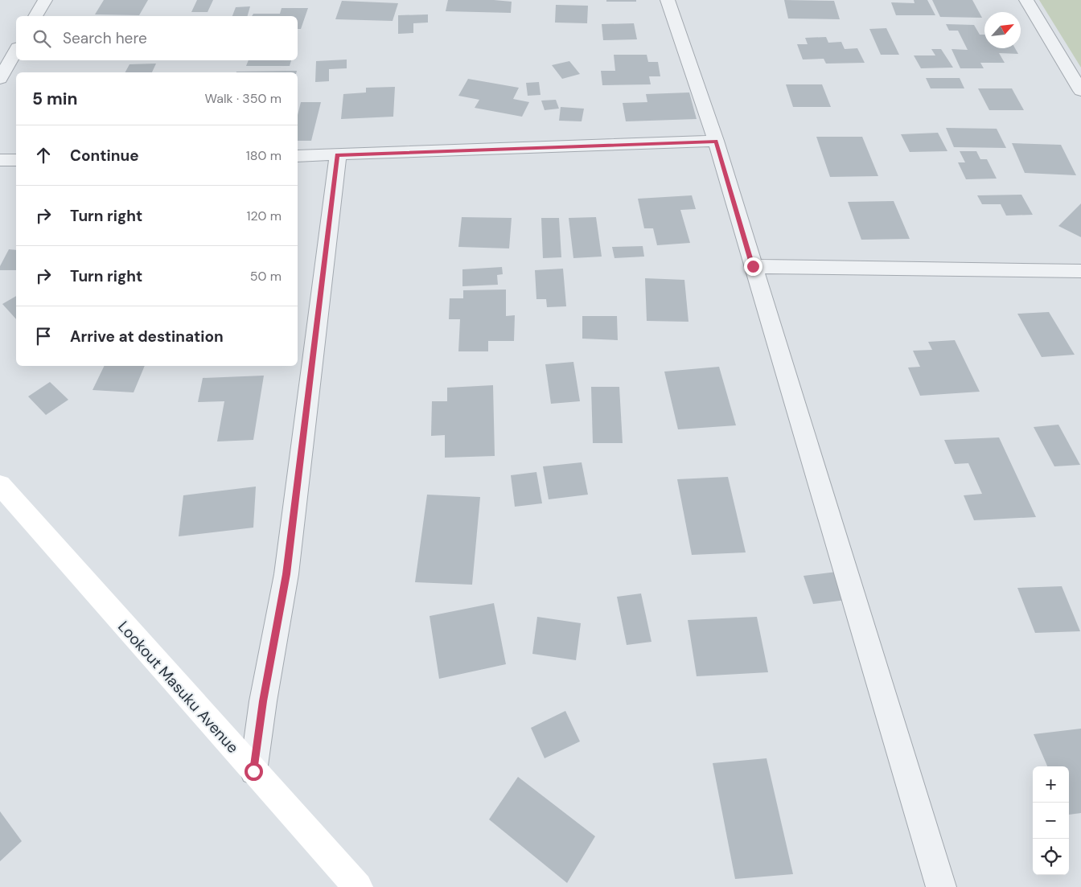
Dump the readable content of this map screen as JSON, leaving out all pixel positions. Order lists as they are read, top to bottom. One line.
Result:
{"streets":{"street":["Lookout Masuku Avenue"]},"north":"top right","page":{"search":"Search here","heading":["5 min","Walk · 350 m"],"list":[["Continue","180 m"],["Turn right","120 m"],["Turn right","50 m"],"Arrive at destination"],"map_buttons":["+","−"]}}
